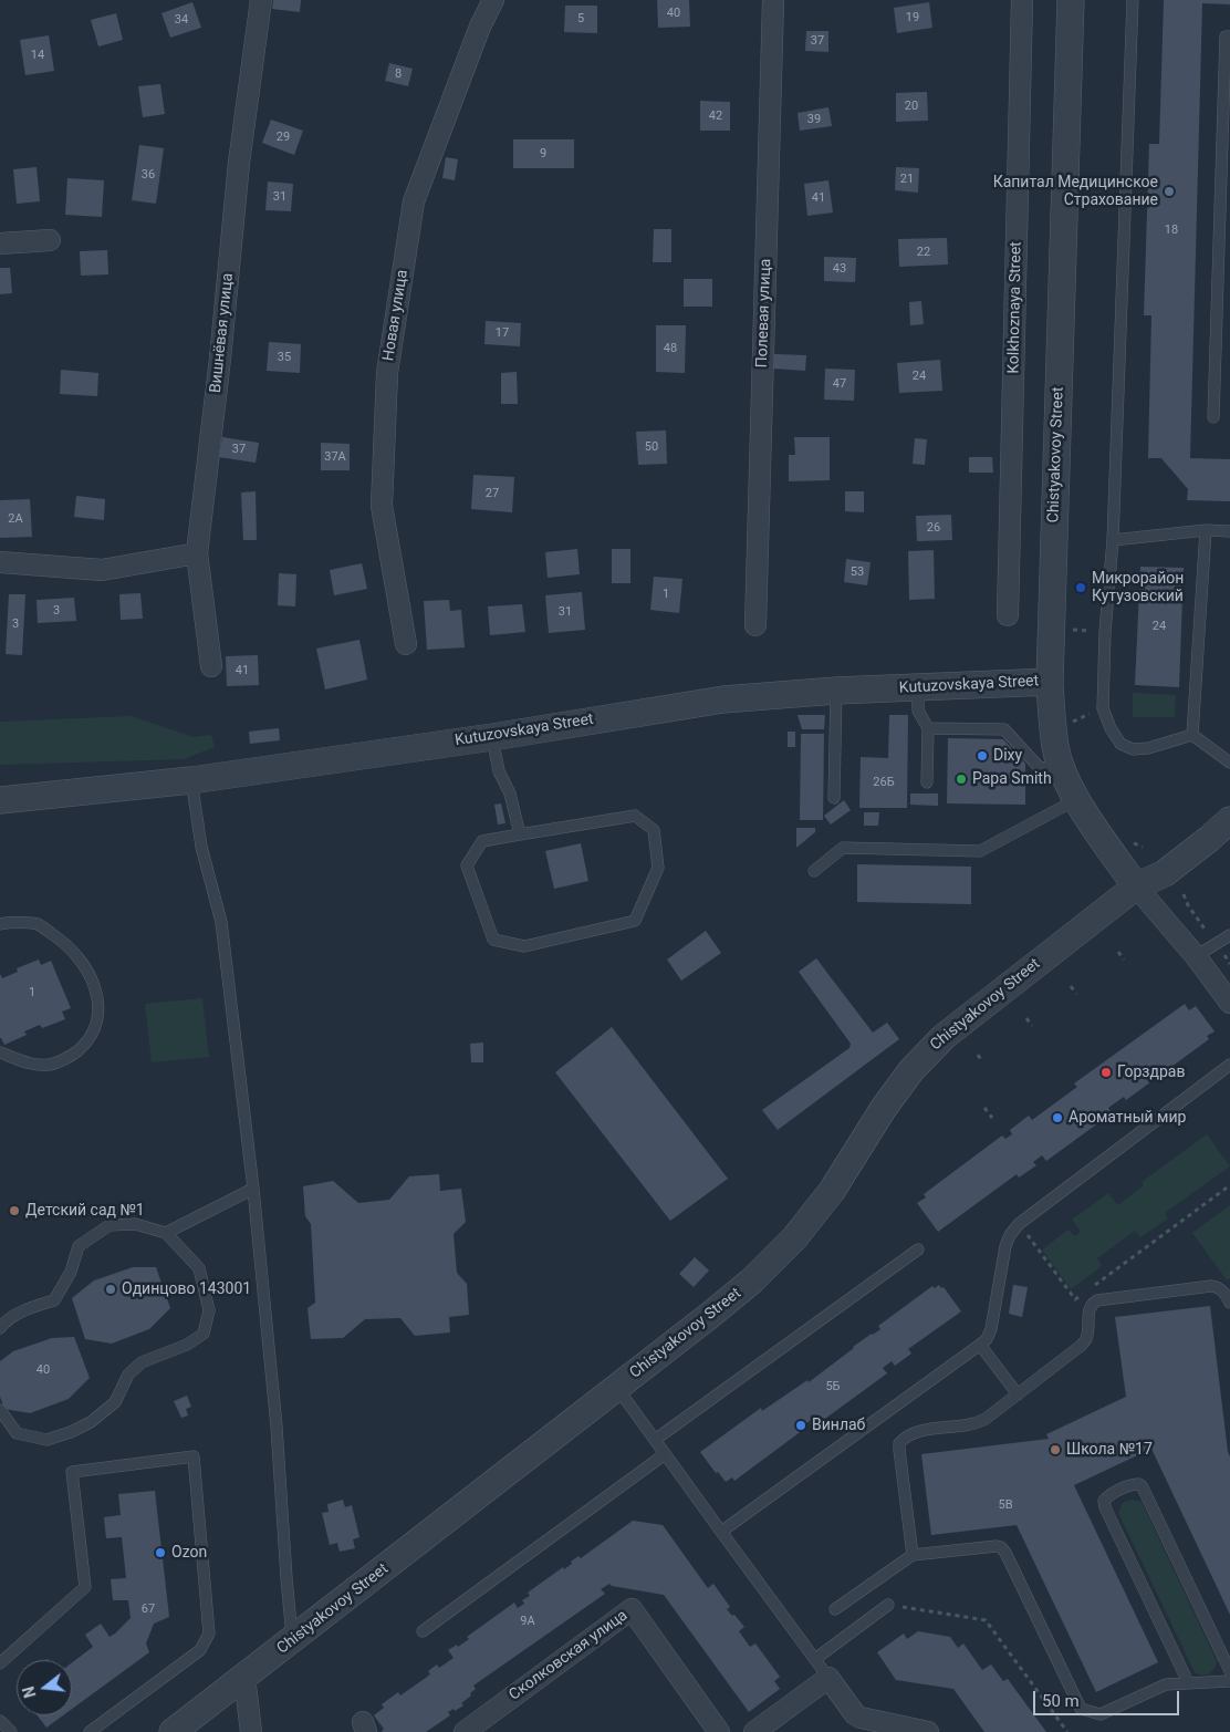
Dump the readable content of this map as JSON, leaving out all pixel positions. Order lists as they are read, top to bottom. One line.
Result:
{"streets":{"street":["Kolkhoznaya Street","Полевая улица","Новая улица","Вишнёвая улица","Chistyakovoy Street","Kutuzovskaya Street","Сколковская улица"]},"crossings":[["Chistyakovoy Street","Kutuzovskaya Street"]],"places":["Капитал Медицинское Страхование","Микрорайон Кутузовский","Dixy","Papa Smith","Горздрав","Ароматный мир","Детский сад №1","Одинцово 143001","Винлаб","Школа №17","Ozon"],"house_numbers":["40","19","5","34","37","14","8","20","42","39","29","9","36","21","31","41","18","22","43","17","48","35","24","47","50","37","37А","27","2А","26","53","1","3","31","3","24","41","26Б","1","40","5Б","5В","67","9А"],"scale_bar":"50 m","north":"left"}
